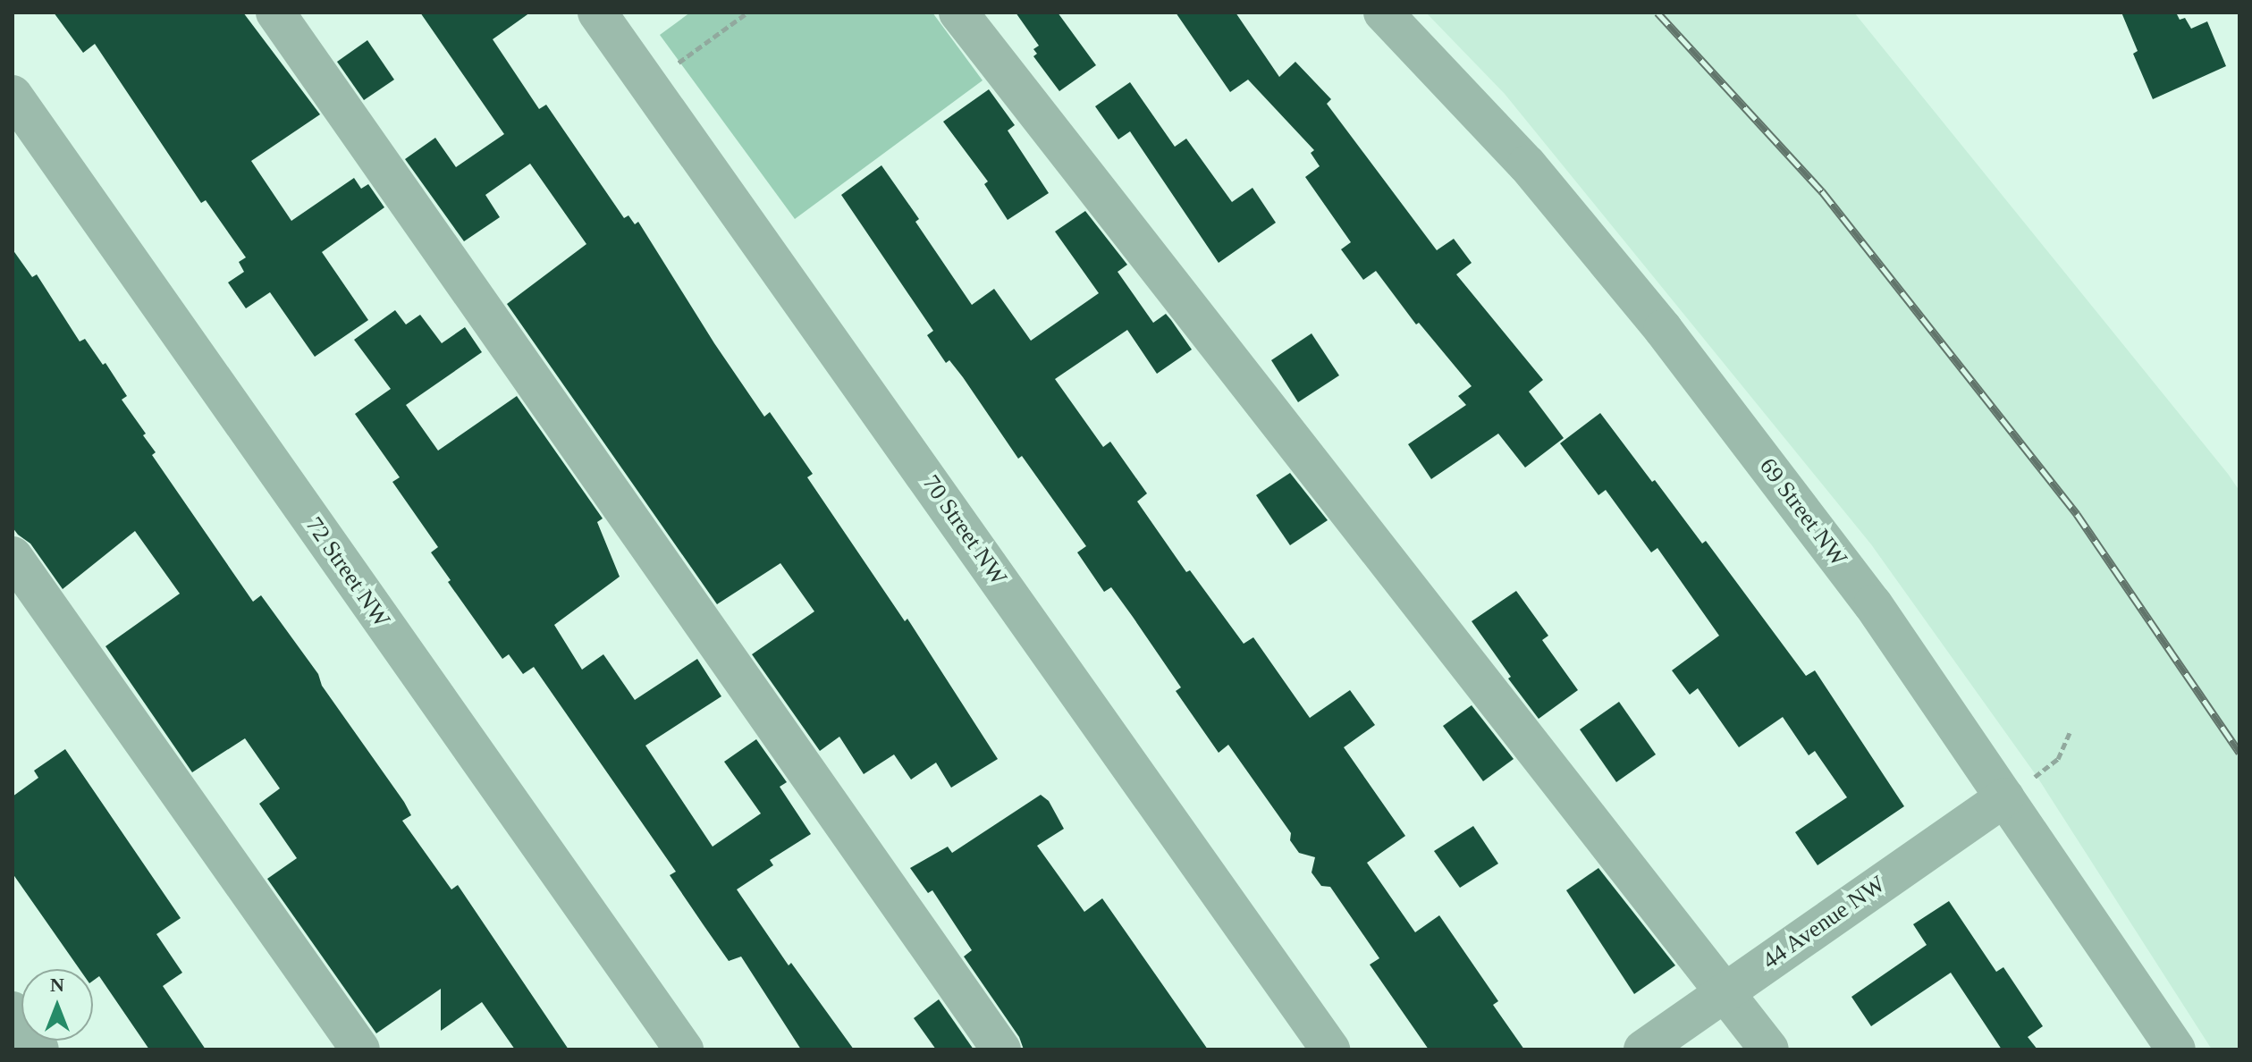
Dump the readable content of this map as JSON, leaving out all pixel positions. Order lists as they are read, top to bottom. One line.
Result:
{"streets":{"street":["69 Street NW","70 Street NW","72 Street NW","44 Avenue NW"]},"crossings":[["69 Street NW","44 Avenue NW"]],"north":"top"}
